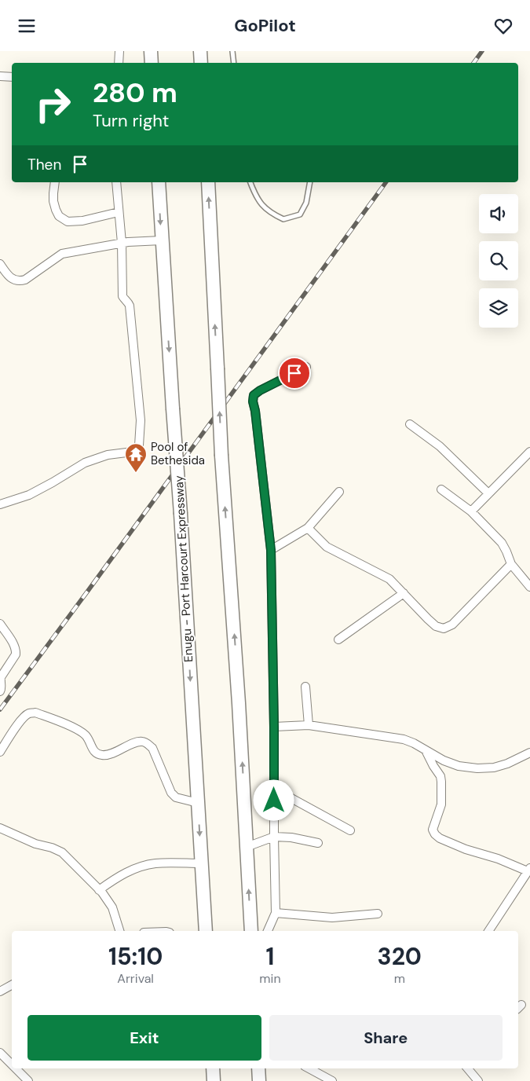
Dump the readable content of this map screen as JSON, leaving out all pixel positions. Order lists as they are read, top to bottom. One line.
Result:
{"streets":{"highway":["Enugu - Port Harcourt Expressway"]},"places":{"temple":["Pool of Bethesida"]},"page":{"header":"GoPilot","turn":["280 m","Turn right"],"then":"Then","eta":["15:10","Arrival","1","min","320","m"],"buttons":["Exit","Share"]}}
